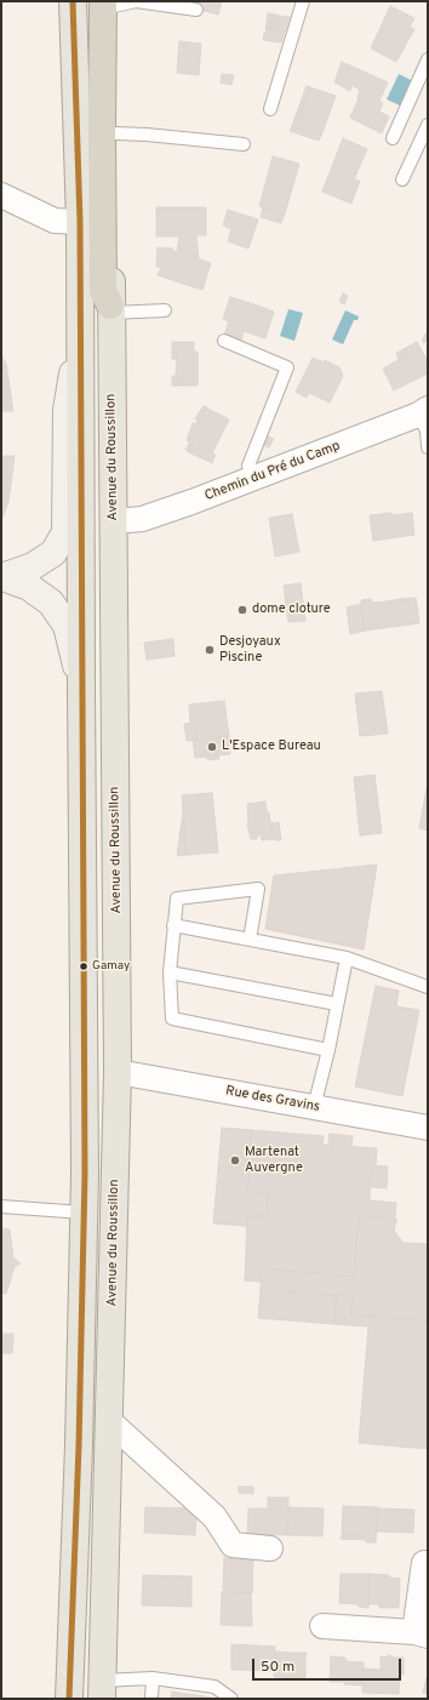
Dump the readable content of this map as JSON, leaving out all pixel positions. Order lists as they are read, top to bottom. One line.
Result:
{"streets":{"main road":["Avenue du Roussillon"],"street":["Chemin du Pré du Camp","Rue des Gravins"]},"crossings":[["Avenue du Roussillon","Chemin du Pré du Camp"],["Avenue du Roussillon","Rue des Gravins"]],"places":["dome cloture","Desjoyaux Piscine","L'Espace Bureau","Gamay","Martenat Auvergne"],"scale_bar":"50 m"}
